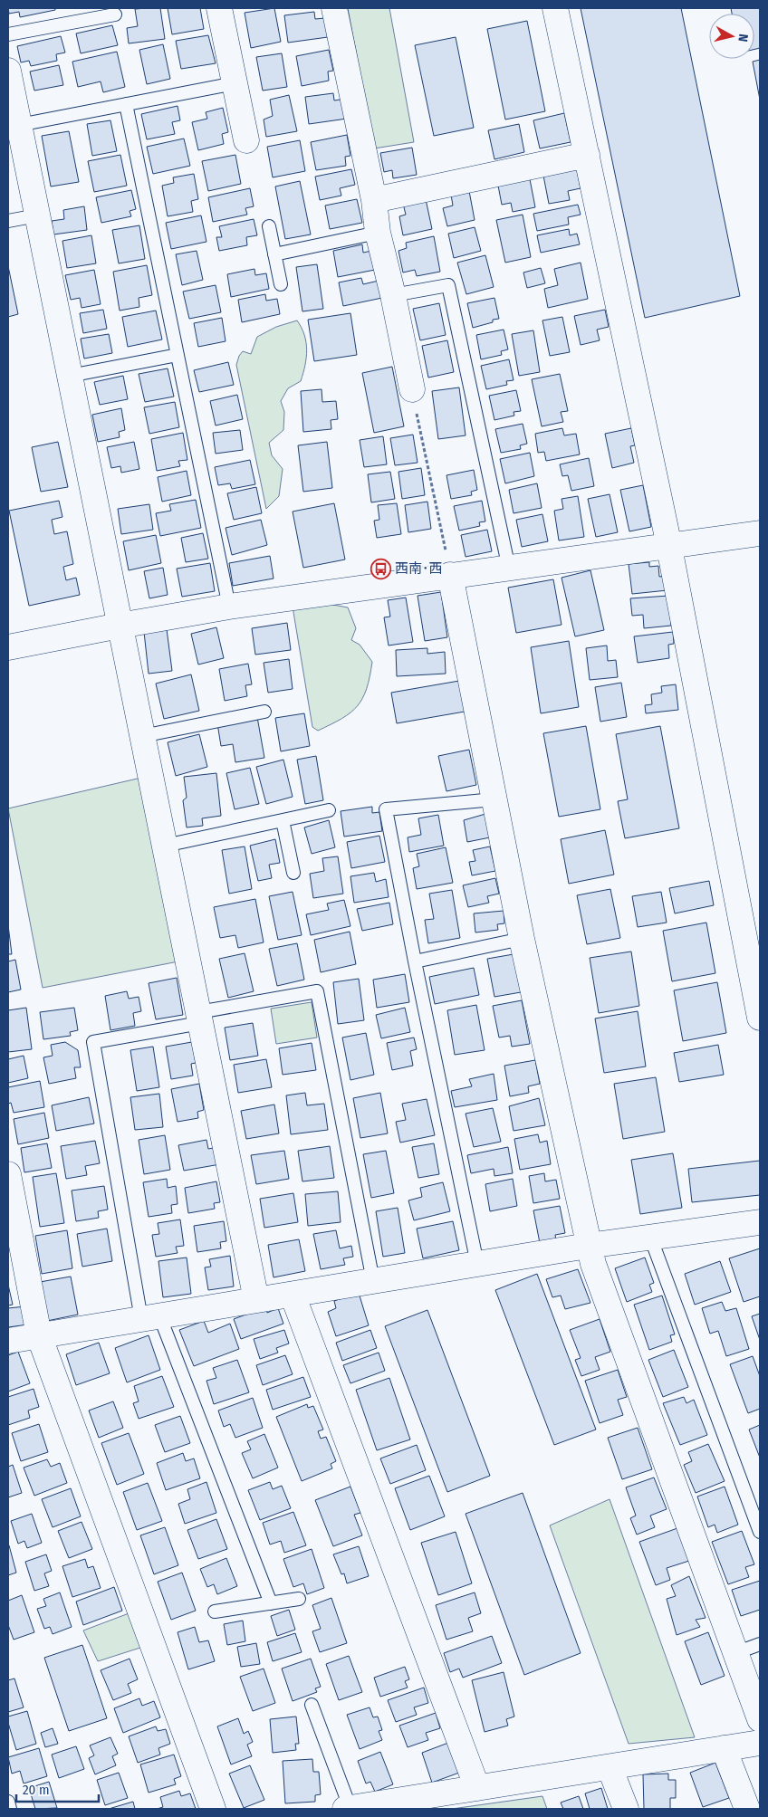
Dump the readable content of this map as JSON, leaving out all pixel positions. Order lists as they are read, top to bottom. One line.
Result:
{"places":{"bus stop":["西南･西"]},"scale_bar":"20 m","north":"right"}
